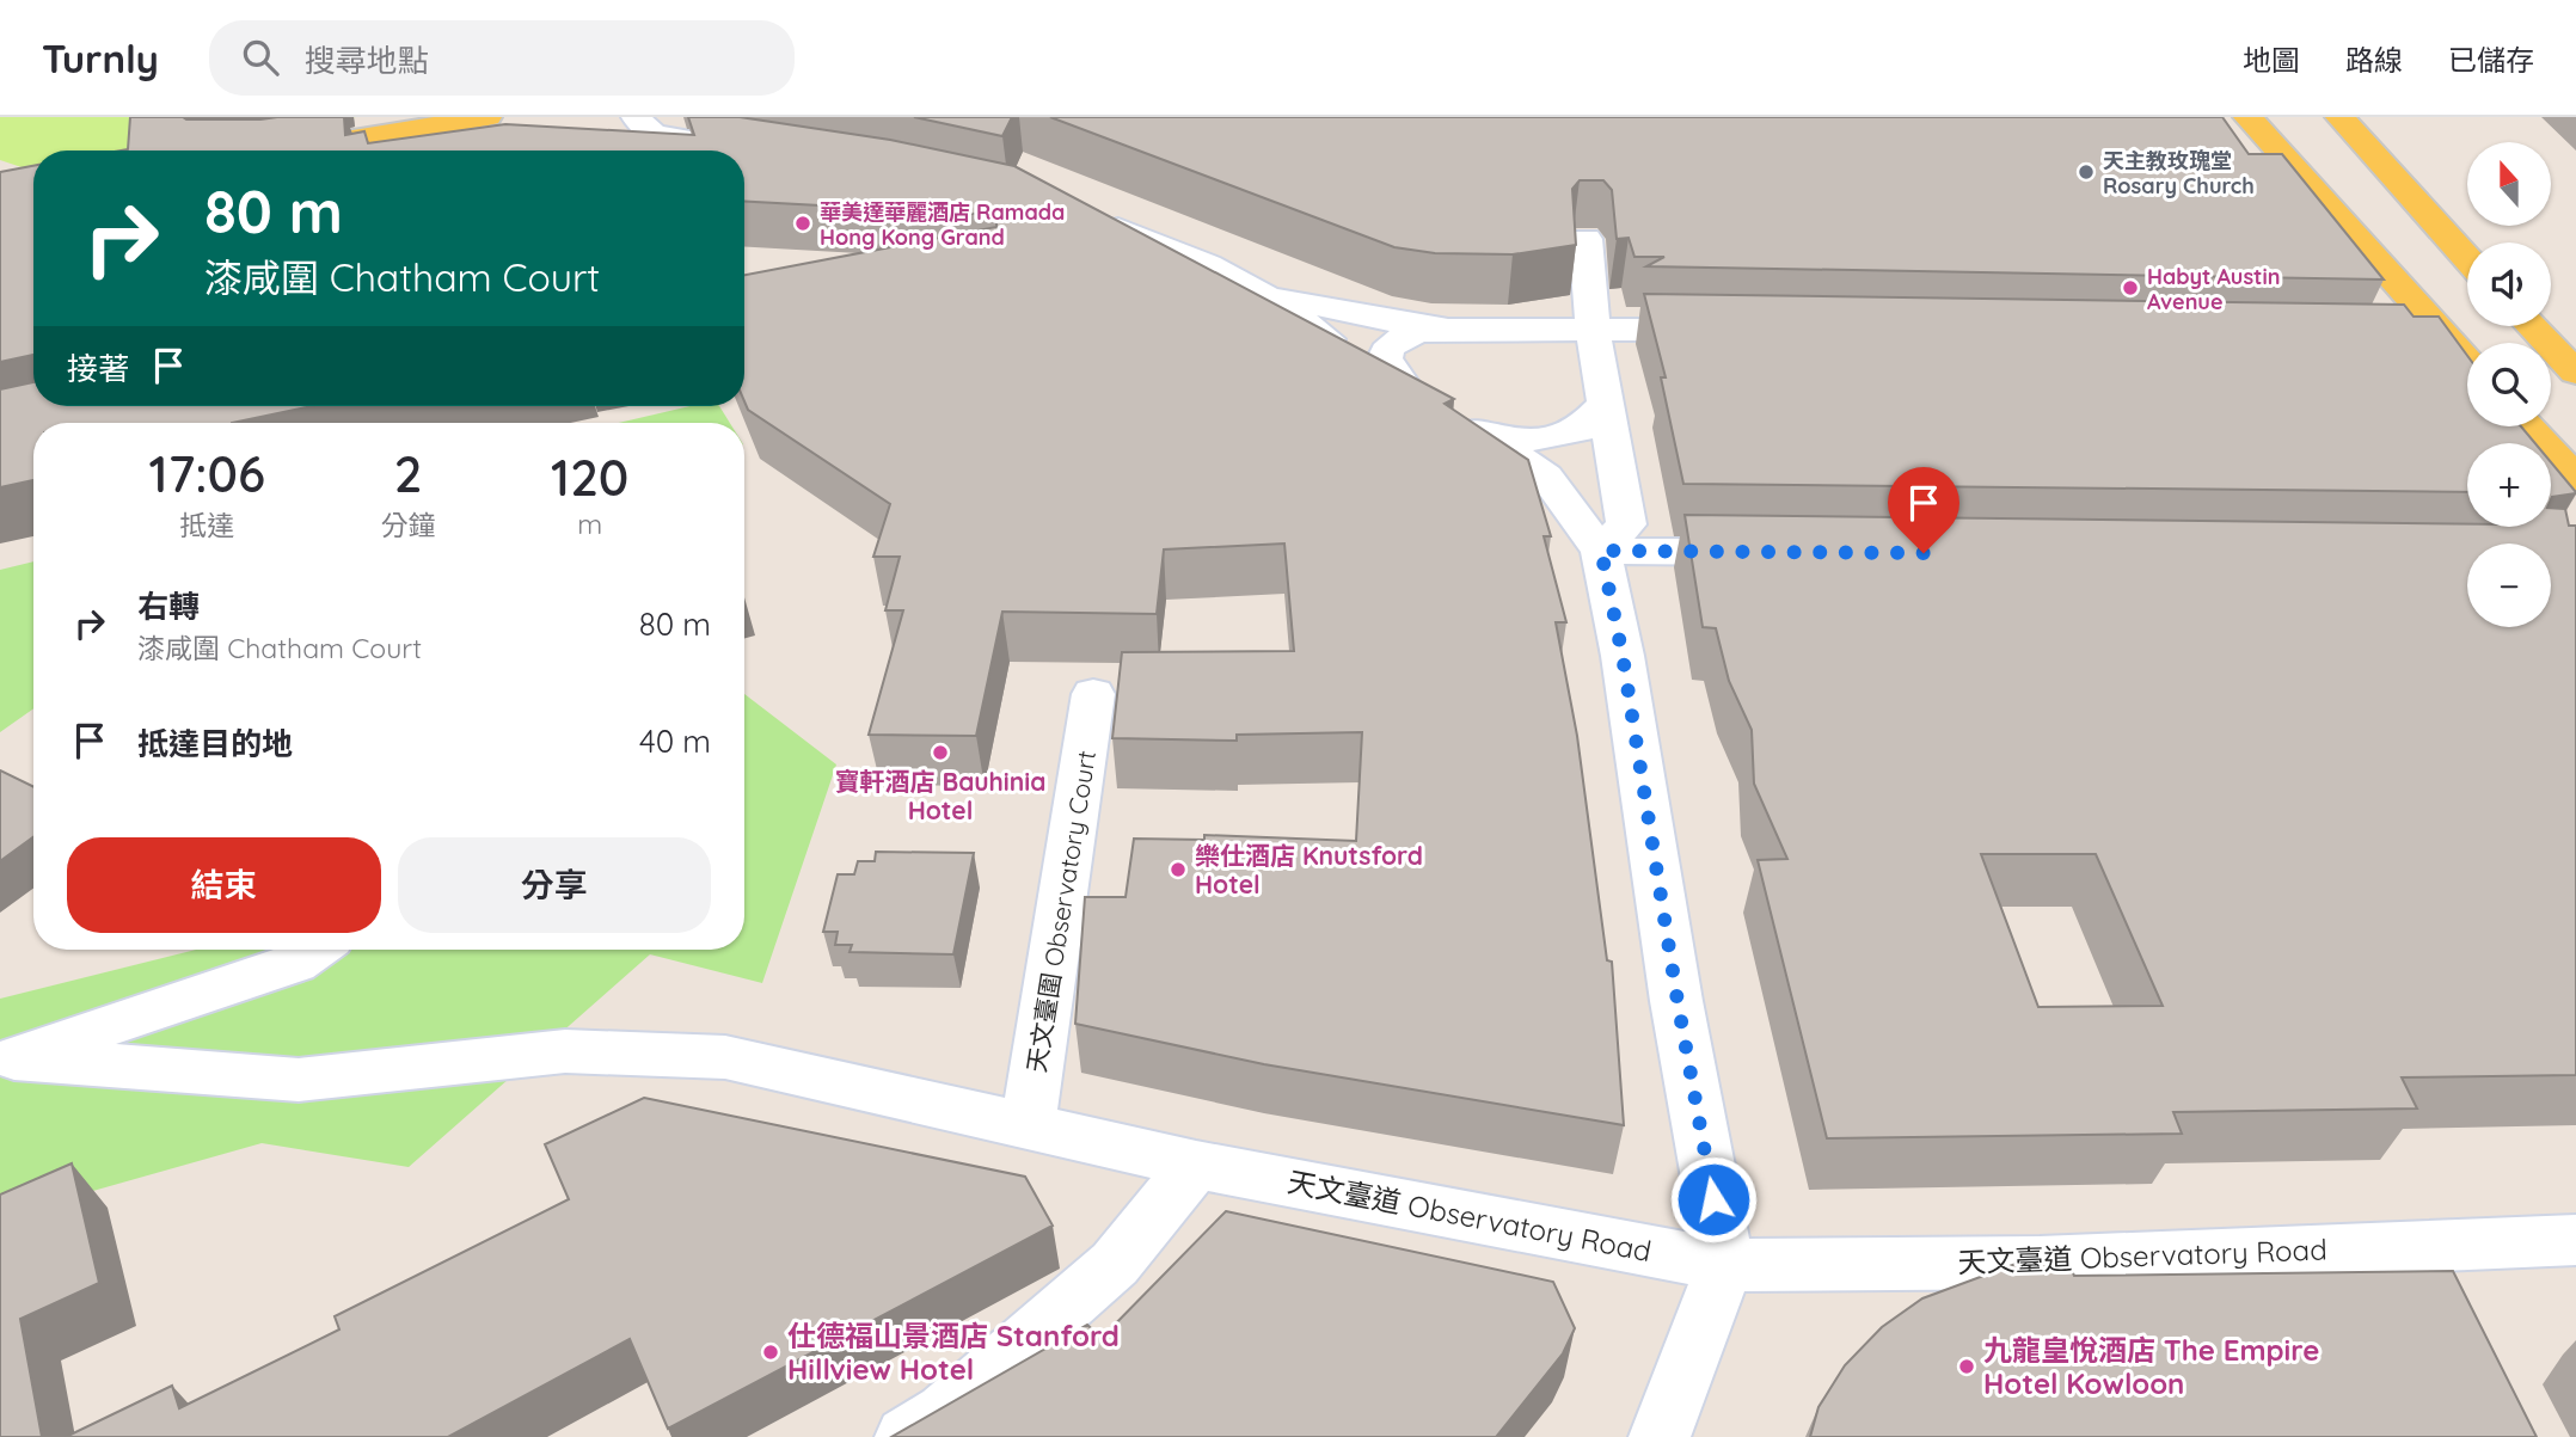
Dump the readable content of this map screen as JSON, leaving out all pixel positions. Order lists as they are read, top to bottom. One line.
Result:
{"streets":{"street":["天文臺圍 Observatory Court","天文臺道 Observatory Road"]},"crossings":[["天文臺圍 Observatory Court","天文臺道 Observatory Road"]],"places":["天主教玫瑰堂 Rosary Church","華美達華麗酒店 Ramada Hong Kong Grand","Habyt Austin Avenue","寶軒酒店 Bauhinia Hotel","樂仕酒店 Knutsford Hotel","仕德福山景酒店 Stanford Hillview Hotel","九龍皇悅酒店 The Empire Hotel Kowloon"],"north":"top","page":{"header":"Turnly","search":"搜尋地點","nav":["地圖","路線","已儲存"],"map_buttons":["+","−"],"turn":["80 m","漆咸圍 Chatham Court"],"then":"接著","eta":["17:06","抵達","2","分鐘","120","m"],"list":[{"name":"右轉","note":"漆咸圍 Chatham Court","value":"80 m"},{"name":"抵達目的地","value":"40 m"}],"buttons":["結束","分享"]}}
